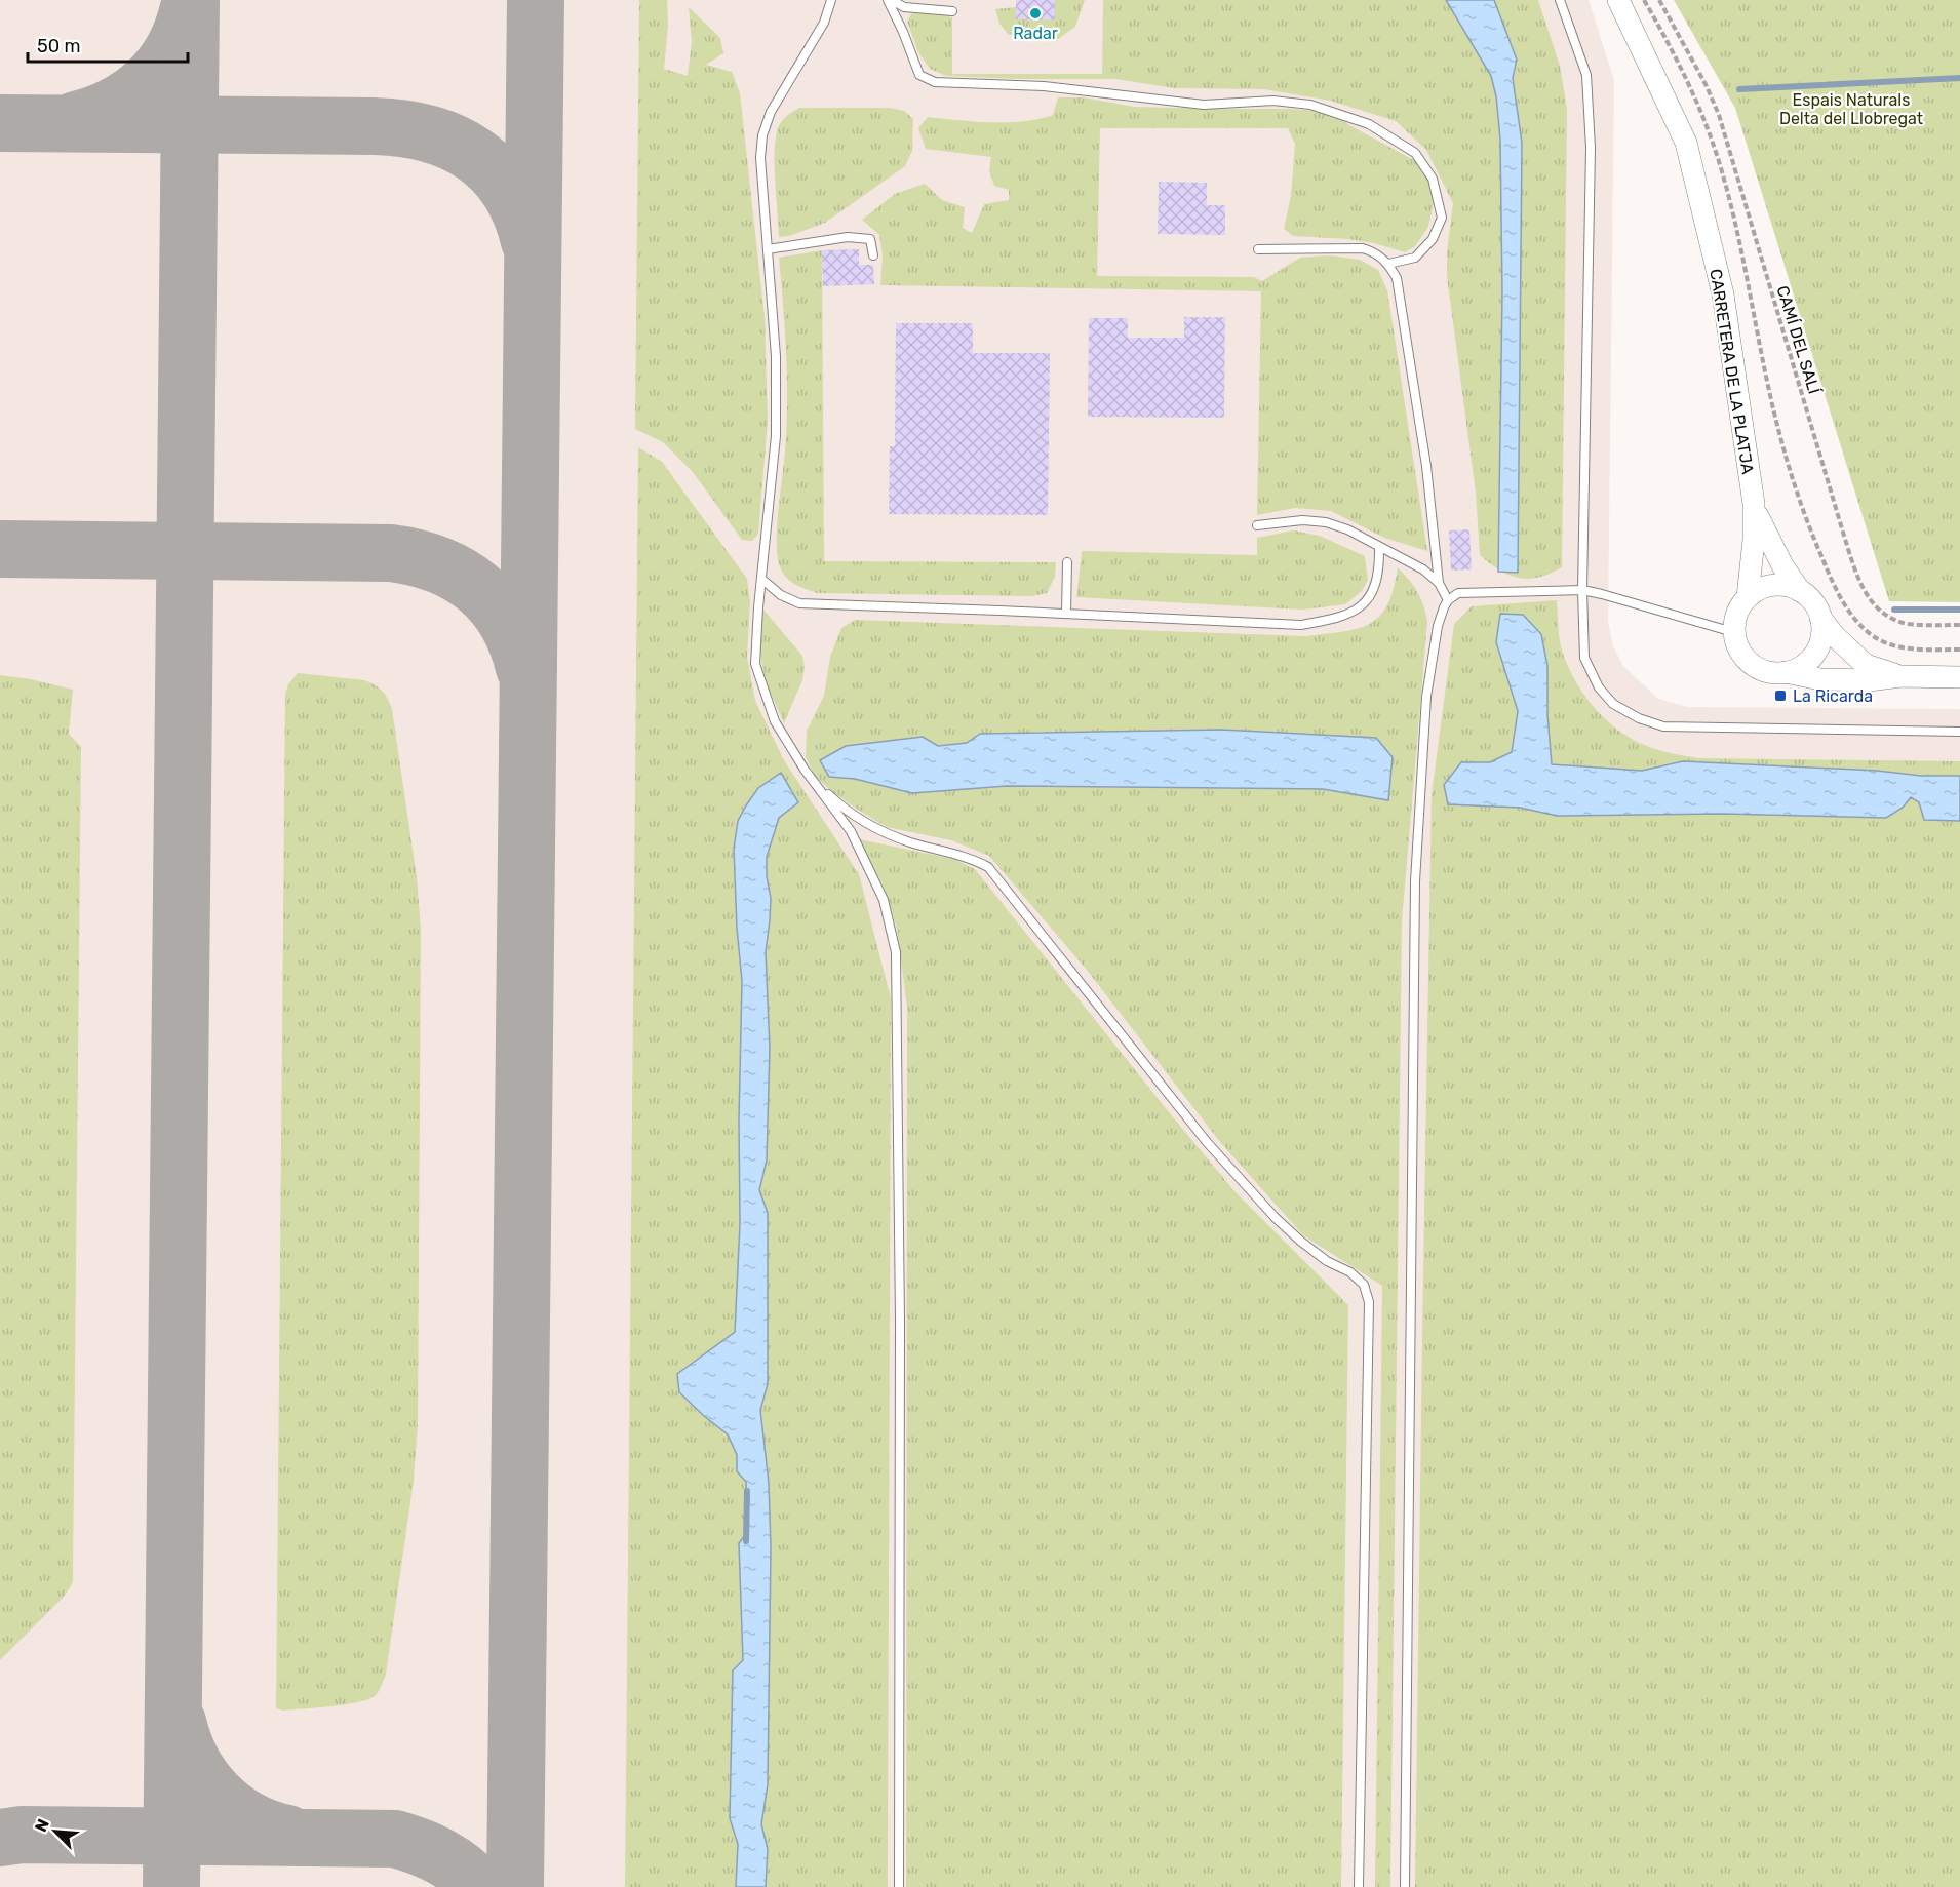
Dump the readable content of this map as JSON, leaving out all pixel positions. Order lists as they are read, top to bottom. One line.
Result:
{"streets":{"street":["CARRETERA DE LA PLATJA"],"path":["CAMÍ DEL SALÍ"]},"parks":["Espais Naturals Delta del Llobregat"],"places":{"other":["Radar"],"transit":["La Ricarda"]},"scale_bar":"50 m","north":"top left"}
